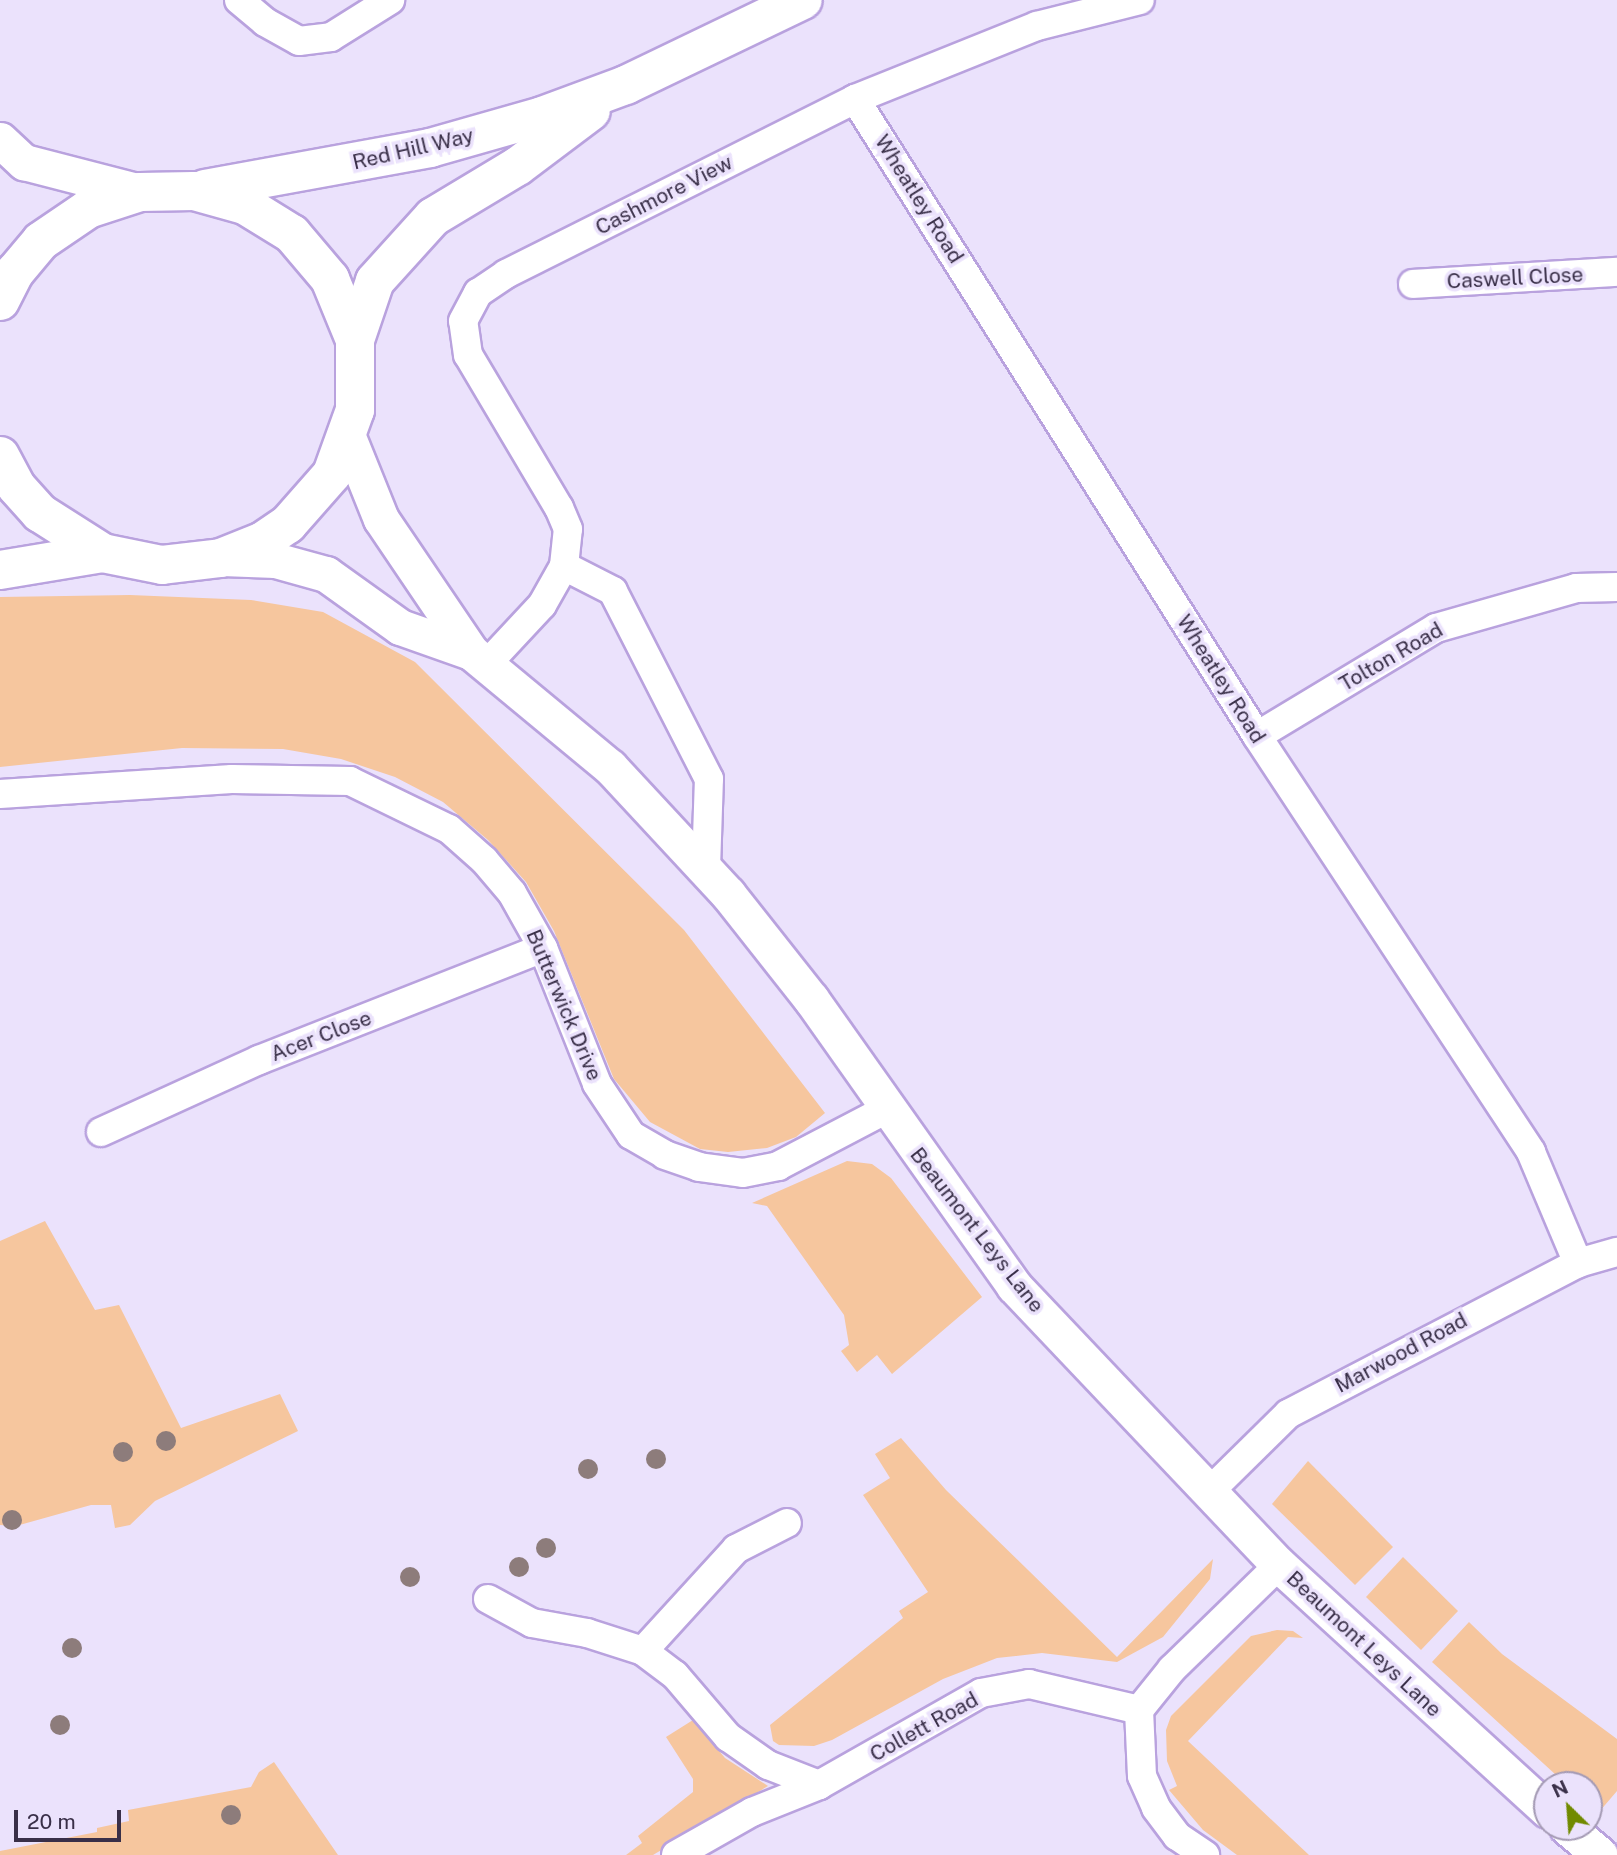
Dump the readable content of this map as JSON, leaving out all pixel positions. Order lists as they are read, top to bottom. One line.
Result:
{"streets":{"highway":["Red Hill Way"],"street":["Cashmore View","Wheatley Road","Caswell Close","Tolton Road","Butterwick Drive","Acer Close","Beaumont Leys Lane","Marwood Road","Collett Road"]},"crossings":[["Cashmore View","Wheatley Road"],["Cashmore View","Beaumont Leys Lane"],["Wheatley Road","Tolton Road"],["Wheatley Road","Marwood Road"],["Butterwick Drive","Acer Close"],["Butterwick Drive","Beaumont Leys Lane"],["Beaumont Leys Lane","Marwood Road"]],"scale_bar":"20 m","north":"top left"}
